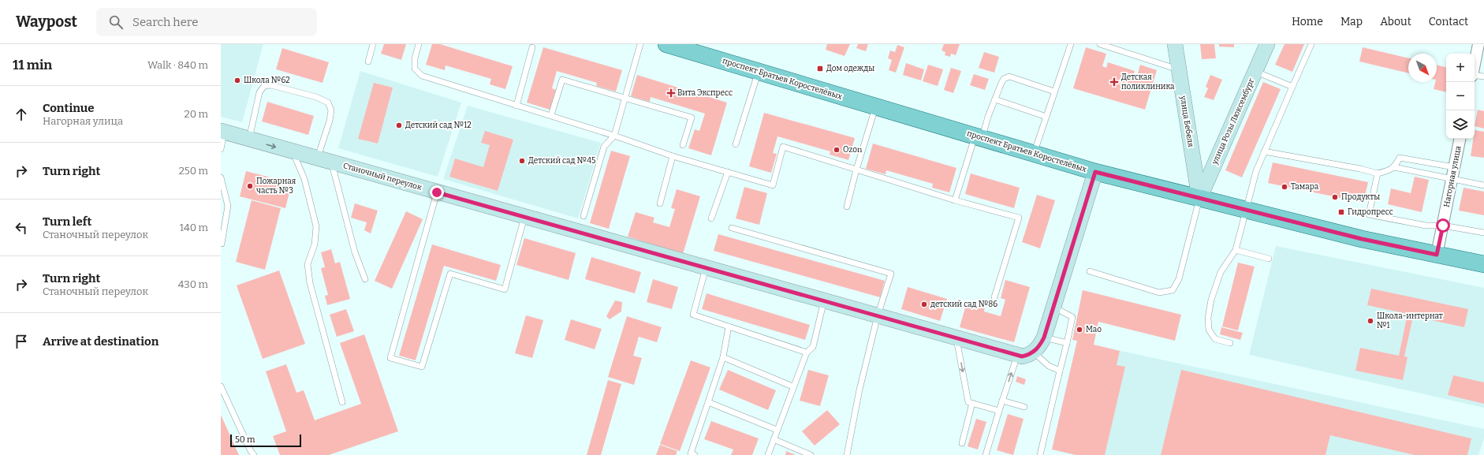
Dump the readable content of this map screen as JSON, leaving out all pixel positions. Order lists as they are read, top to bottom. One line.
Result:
{"streets":{"main road":["проспект Братьев Коростелёвых","улица Бебеля","улица Розы Люксембург","Станочный переулок"],"street":["Нагорная улица"]},"crossings":[["проспект Братьев Коростелёвых","улица Бебеля"],["проспект Братьев Коростелёвых","улица Розы Люксембург"],["проспект Братьев Коростелёвых","Нагорная улица"],["улица Бебеля","улица Розы Люксембург"]],"places":{"transit":["Дом одежды","Гидропресс"],"other":["Школа №62","Детский сад №12","Ozon","Детский сад №45","Пожарная часть №3","Тамара","Продукты","детский сад №86","Школа-интернат №1","Мао"],"health":["Детская поликлиника","Вита Экспресс"]},"scale_bar":"50 m","north":"bottom right","page":{"header":"Waypost","search":"Search here","nav":["Home","Map","About","Contact"],"heading":["11 min","Walk · 840 m"],"map_buttons":["+","−"],"list":[["Continue","Нагорная улица","20 m"],["Turn right","250 m"],["Turn left","Станочный переулок","140 m"],["Turn right","Станочный переулок","430 m"],"Arrive at destination"],"scale":"50 m"}}
